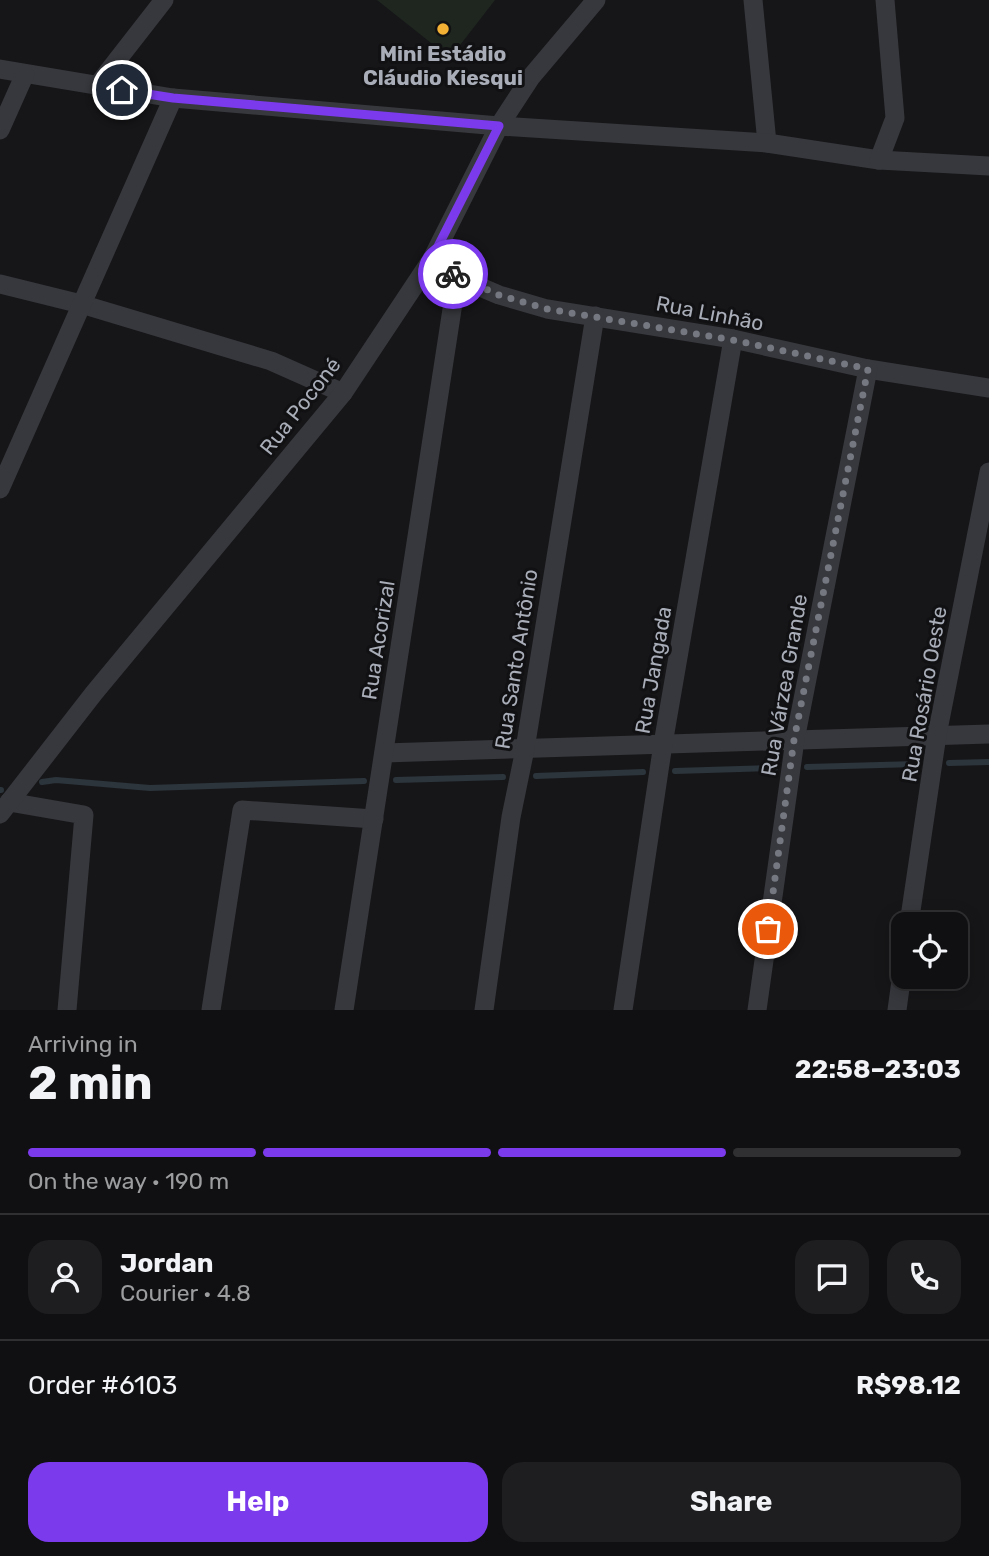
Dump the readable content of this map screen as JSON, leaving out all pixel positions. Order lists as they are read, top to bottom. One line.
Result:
{"streets":{"street":["Rua Linhão","Rua Poconé","Rua Acorizal","Rua Santo Antônio","Rua Jangada","Rua Várzea Grande","Rua Rosário Oeste"]},"crossings":[["Rua Linhão","Rua Poconé"],["Rua Linhão","Rua Acorizal"],["Rua Linhão","Rua Santo Antônio"],["Rua Linhão","Rua Jangada"],["Rua Linhão","Rua Várzea Grande"]],"places":["Mini Estádio Cláudio Kiesqui"],"page":{"heading":["2 min","Arriving in","22:58–23:03"],"panel":["Jordan","Courier · 4.8","Order #6103","R$98.12"],"bar":"On the way · 190 m","buttons":["Help","Share"]}}
